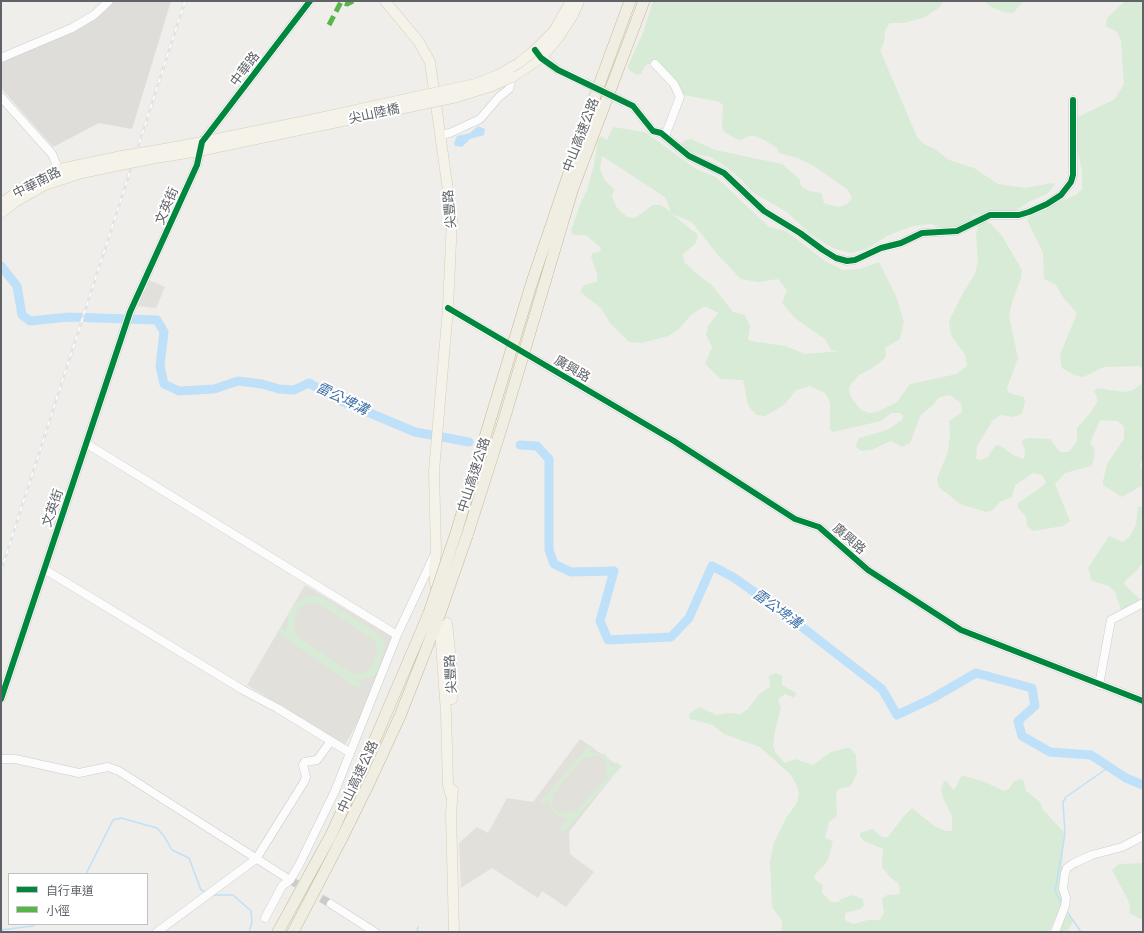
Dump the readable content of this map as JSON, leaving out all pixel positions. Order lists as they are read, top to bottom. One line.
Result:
{"streets":{"highway":["中山高速公路"],"main road":["尖山陸橋","中華南路","尖豐路"],"street":["中華路","文英街","廣興路"]},"crossings":[["中華路","尖山陸橋"],["中華路","中華南路"],["中華路","文英街"],["尖山陸橋","中華南路"],["尖山陸橋","文英街"],["中華南路","文英街"]],"water":["雷公埤溝"],"legend":["自行車道","小徑"]}
